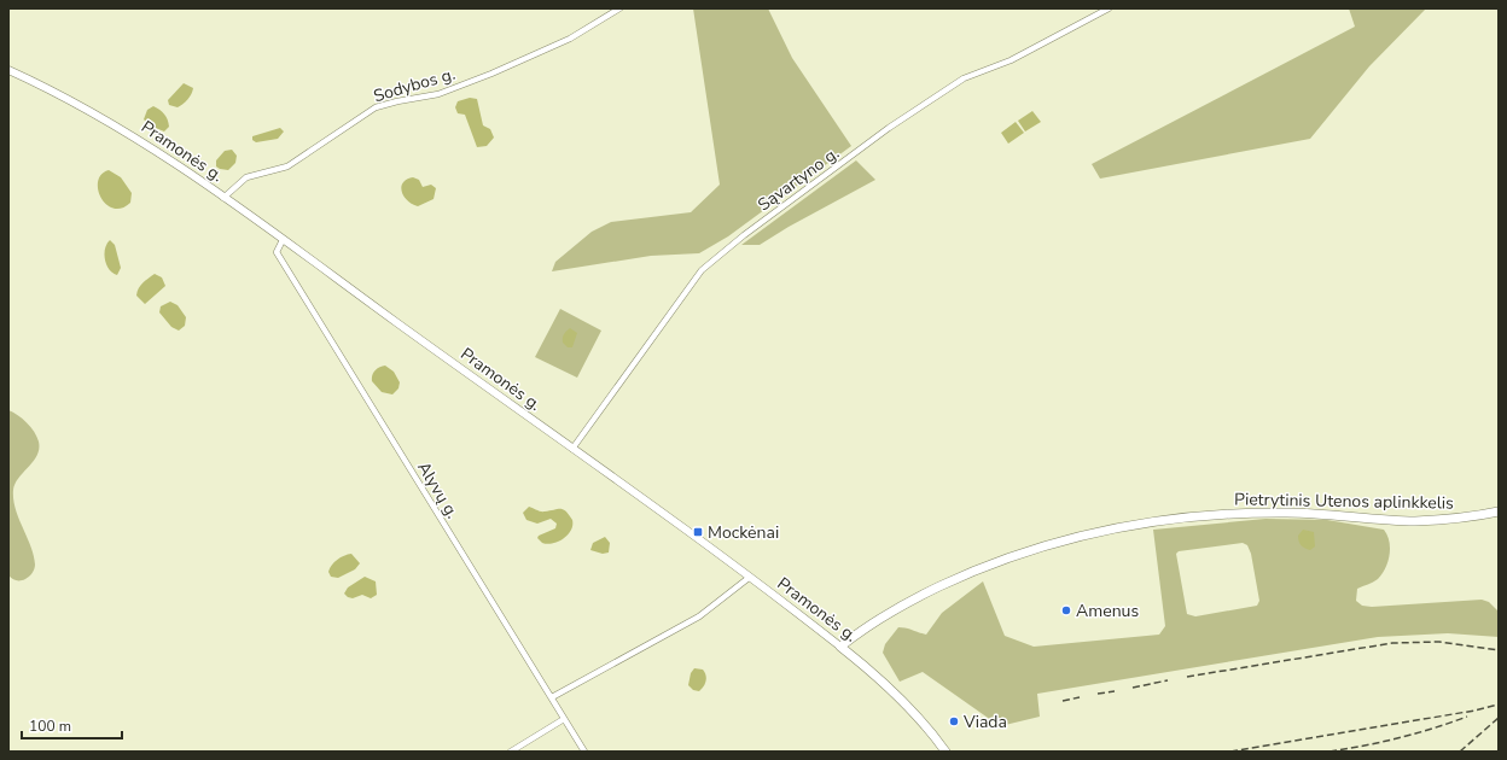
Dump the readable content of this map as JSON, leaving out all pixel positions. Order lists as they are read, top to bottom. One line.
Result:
{"streets":{"highway":["Pramonės g.","Pietrytinis Utenos aplinkkelis"],"street":["Sodybos g.","Sąvartyno g.","Alyvų g."]},"crossings":[["Sodybos g.","Pramonės g."],["Pramonės g.","Sąvartyno g."],["Pramonės g.","Alyvų g."],["Pramonės g.","Pietrytinis Utenos aplinkkelis"]],"places":{"transit":["Mockėnai"],"other":["Amenus","Viada"]},"scale_bar":"100 m"}
